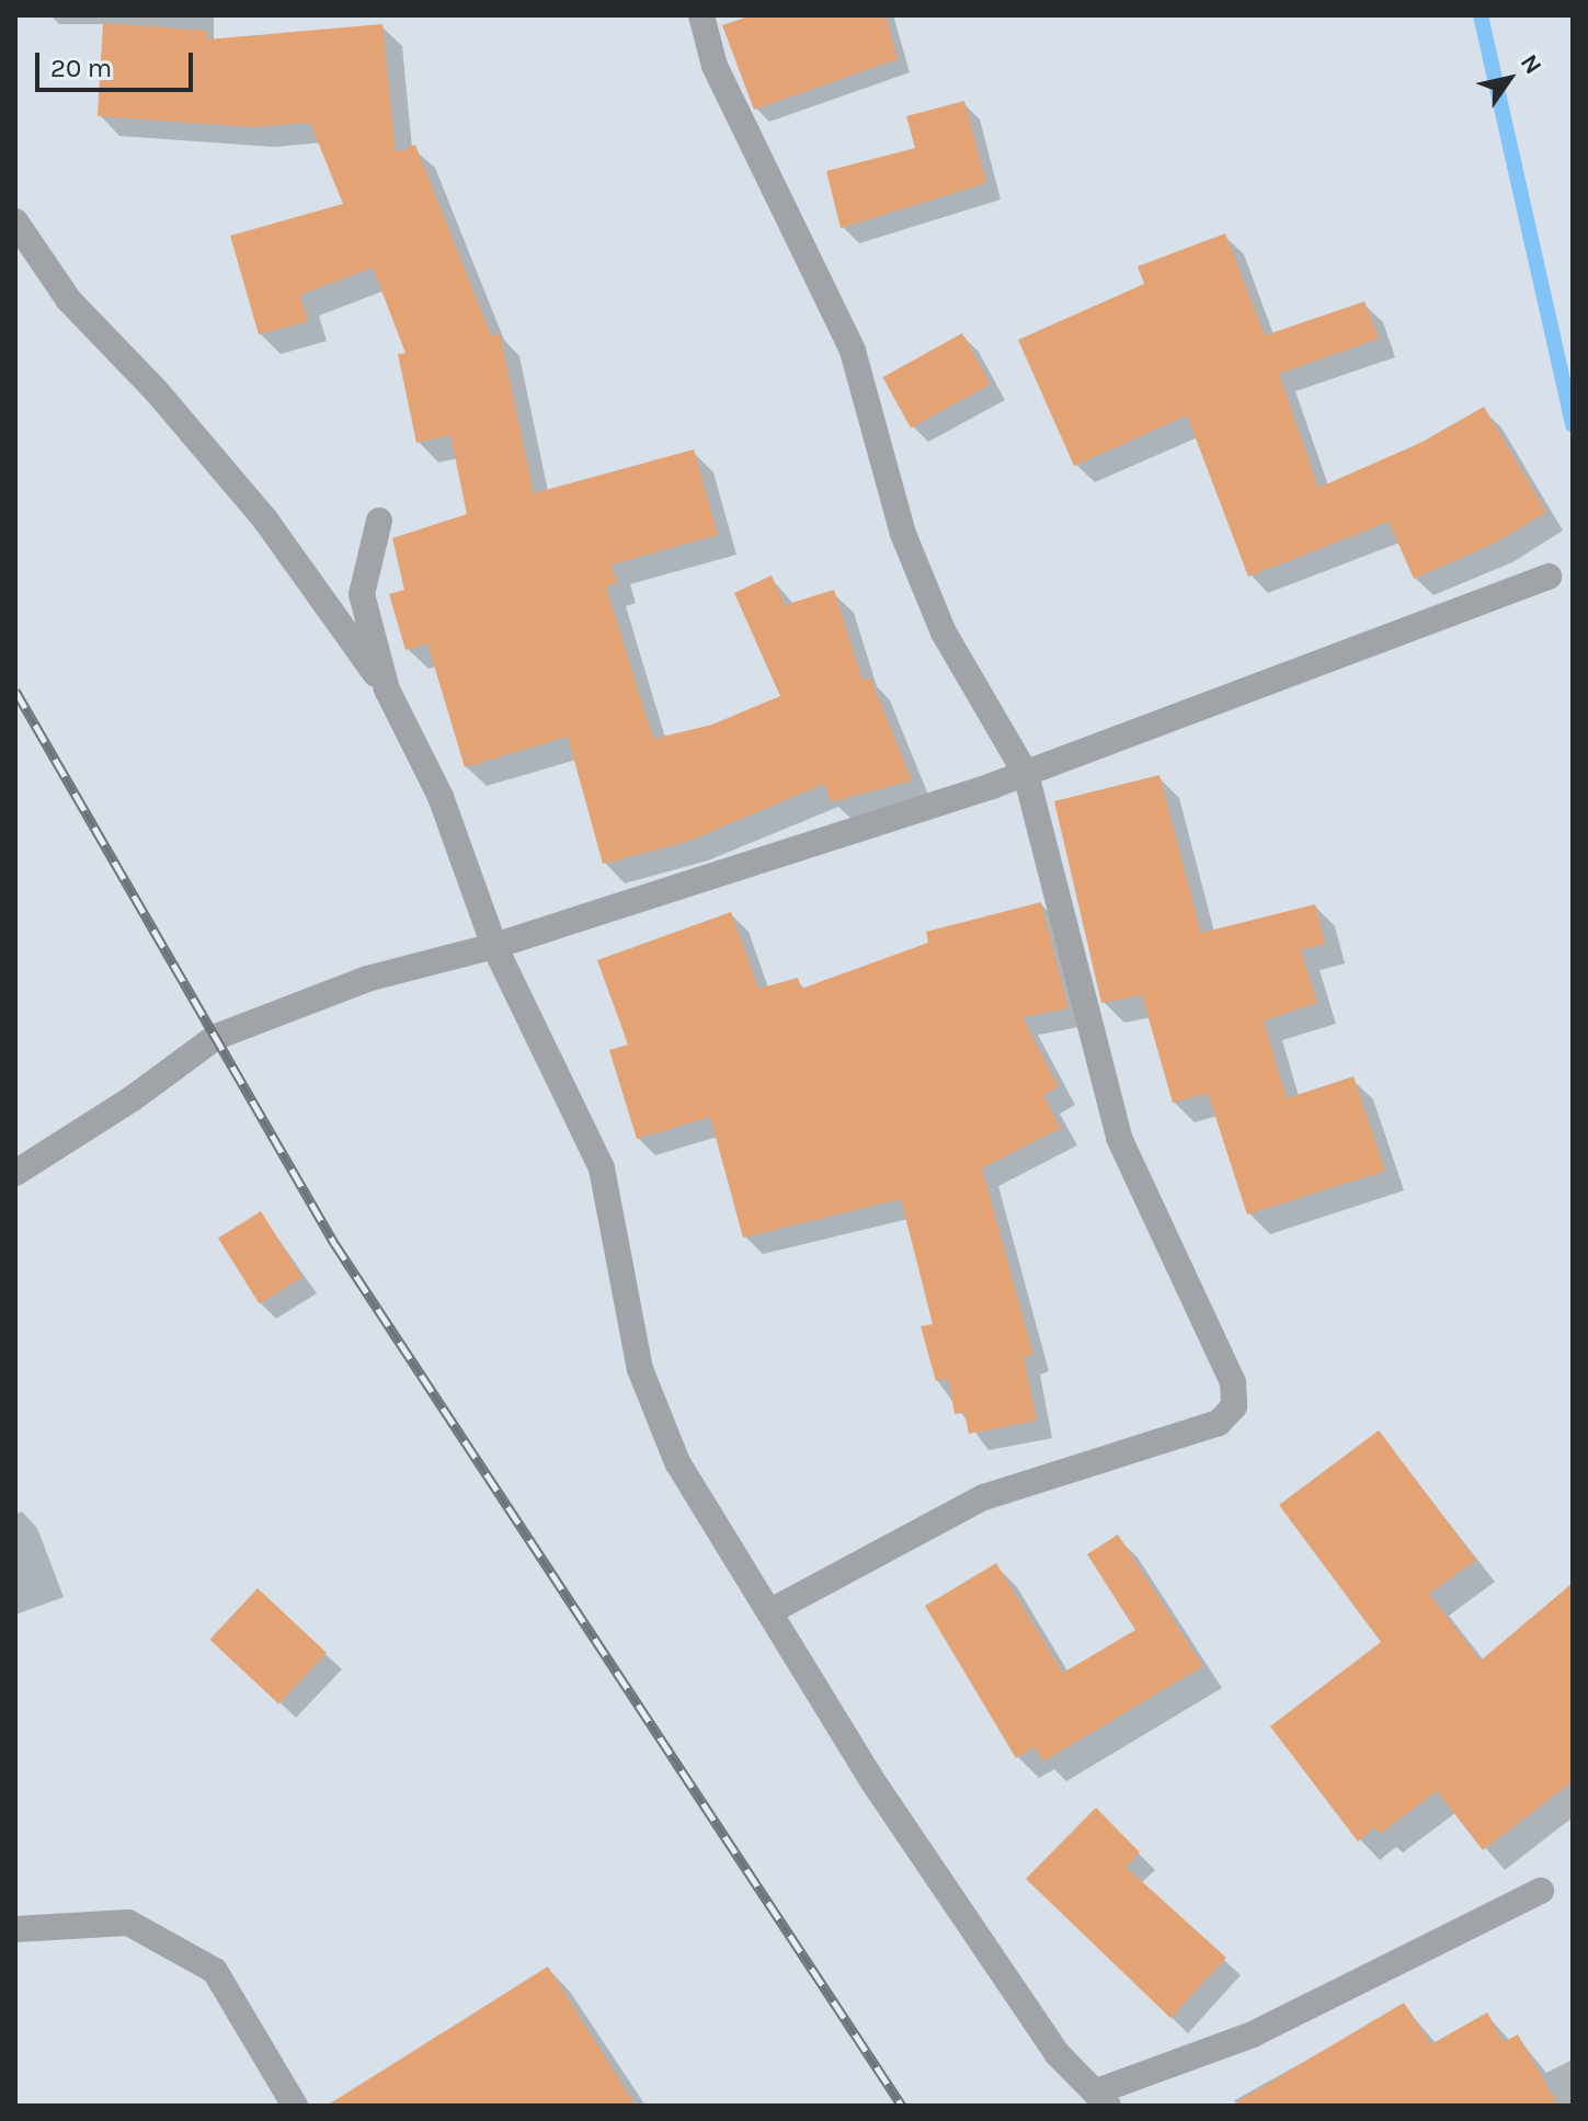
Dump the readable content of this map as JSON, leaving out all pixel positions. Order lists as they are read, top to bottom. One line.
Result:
{"scale_bar":"20 m","north":"top right"}
